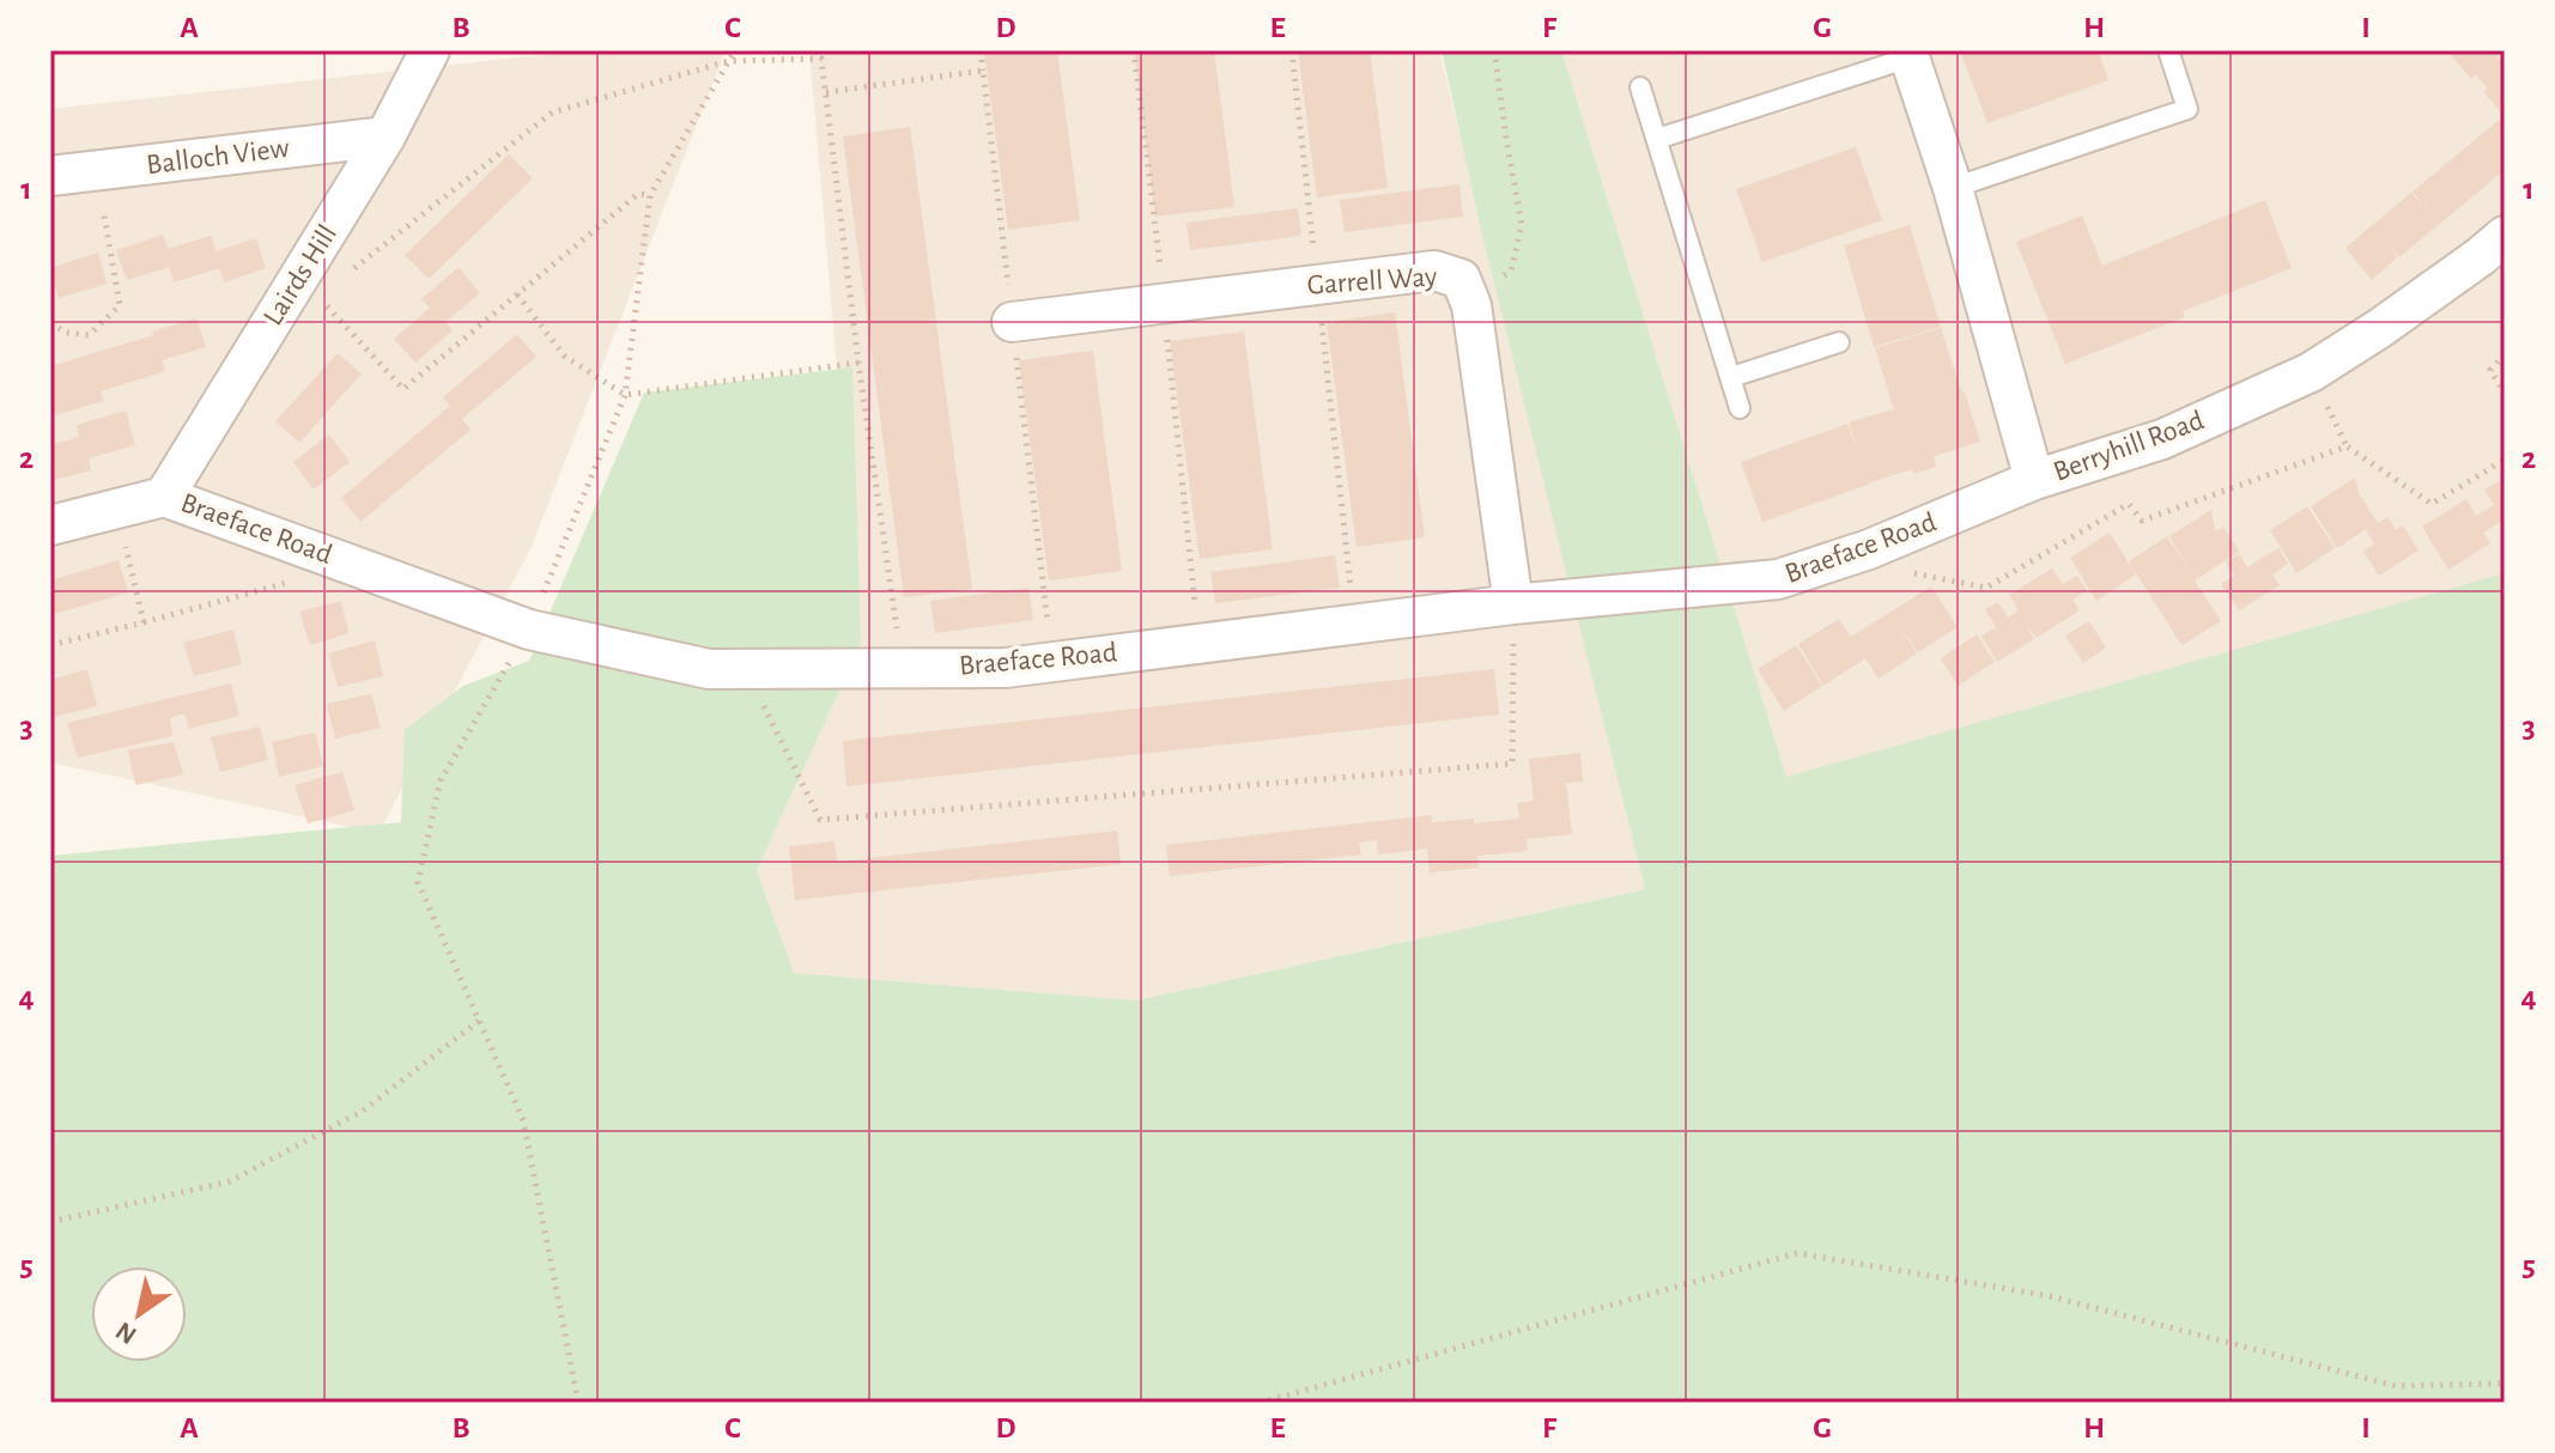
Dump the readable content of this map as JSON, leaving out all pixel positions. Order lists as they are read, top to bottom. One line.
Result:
{"streets":{"street":["Balloch View","Lairds Hill","Garrell Way","Berryhill Road","Braeface Road"]},"crossings":[["Balloch View","Lairds Hill"],["Lairds Hill","Braeface Road"],["Garrell Way","Braeface Road"],["Berryhill Road","Braeface Road"]],"north":"bottom left","grid":{"columns":["A","B","C","D","E","F","G","H","I"],"rows":["1","2","3","4","5"]}}
